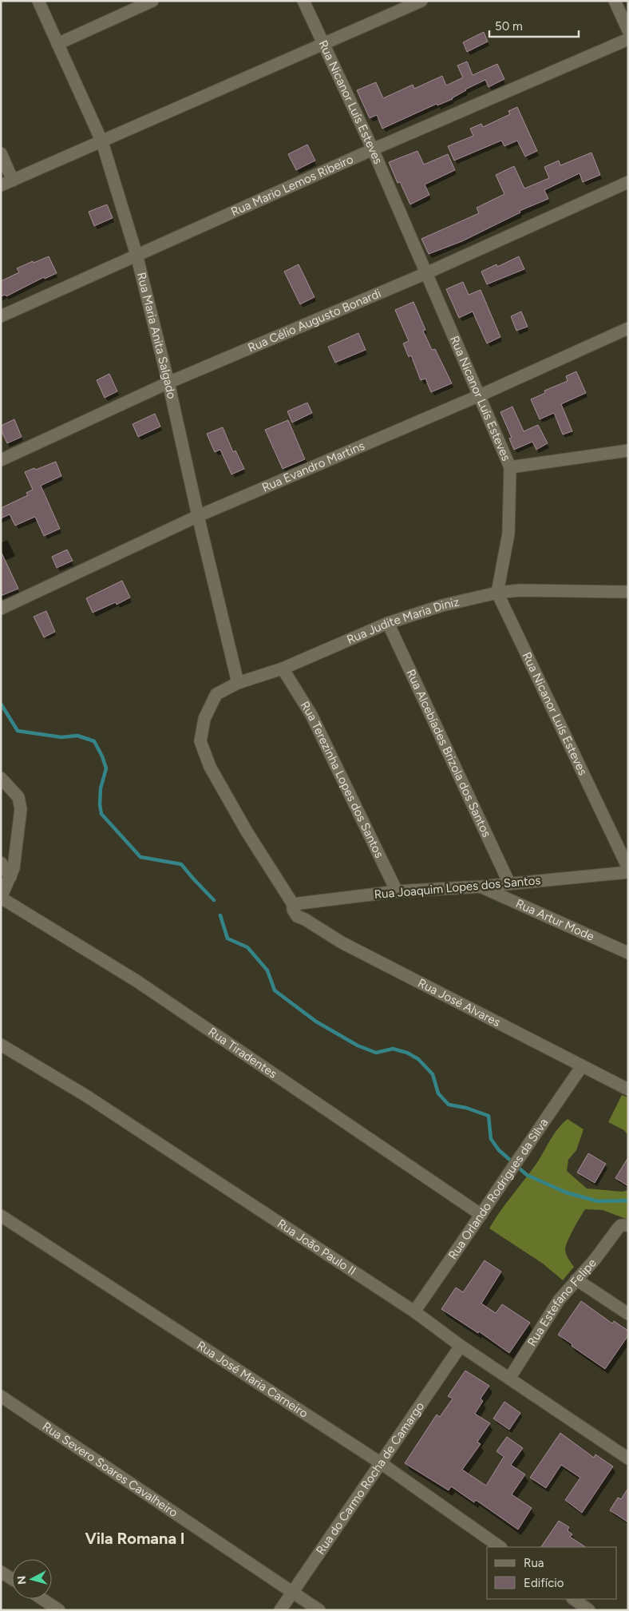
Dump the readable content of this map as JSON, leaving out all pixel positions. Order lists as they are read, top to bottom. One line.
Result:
{"streets":{"street":["Rua Nicanor Luís Esteves","Rua Mario Lemos Ribeiro","Rua Célio Augusto Bonardi","Rua Maria Anita Salgado","Rua Evandro Martins","Rua Judite Maria Diniz","Rua Alcebíades Brizola dos Santos","Rua Terezinha Lopes dos Santos","Rua Joaquim Lopes dos Santos","Rua Artur Mode","Rua José Alvares","Rua Tiradentes","Rua Orlando Rodrigues da Silva","Rua João Paulo II","Rua Estefano Felipe","Rua José Maria Carneiro","Rua Severo Soares Cavalheiro","Rua do Carmo Rocha de Camargo"]},"crossings":[["Rua Nicanor Luís Esteves","Rua Mario Lemos Ribeiro"],["Rua Nicanor Luís Esteves","Rua Célio Augusto Bonardi"],["Rua Nicanor Luís Esteves","Rua Evandro Martins"],["Rua Nicanor Luís Esteves","Rua Judite Maria Diniz"],["Rua Mario Lemos Ribeiro","Rua Maria Anita Salgado"],["Rua Célio Augusto Bonardi","Rua Maria Anita Salgado"],["Rua Maria Anita Salgado","Rua Evandro Martins"],["Rua Maria Anita Salgado","Rua Judite Maria Diniz"],["Rua Judite Maria Diniz","Rua Alcebíades Brizola dos Santos"],["Rua Judite Maria Diniz","Rua Terezinha Lopes dos Santos"],["Rua Judite Maria Diniz","Rua Joaquim Lopes dos Santos"],["Rua Judite Maria Diniz","Rua José Alvares"],["Rua Alcebíades Brizola dos Santos","Rua Joaquim Lopes dos Santos"],["Rua Terezinha Lopes dos Santos","Rua Joaquim Lopes dos Santos"],["Rua Joaquim Lopes dos Santos","Rua Artur Mode"],["Rua Joaquim Lopes dos Santos","Rua José Alvares"],["Rua José Alvares","Rua Orlando Rodrigues da Silva"],["Rua Tiradentes","Rua Orlando Rodrigues da Silva"],["Rua Orlando Rodrigues da Silva","Rua João Paulo II"],["Rua João Paulo II","Rua Estefano Felipe"],["Rua João Paulo II","Rua do Carmo Rocha de Camargo"],["Rua José Maria Carneiro","Rua do Carmo Rocha de Camargo"],["Rua Severo Soares Cavalheiro","Rua do Carmo Rocha de Camargo"]],"districts":["Vila Romana I"],"legend":["Rua","Edifício"],"scale_bar":"50 m","north":"left"}
